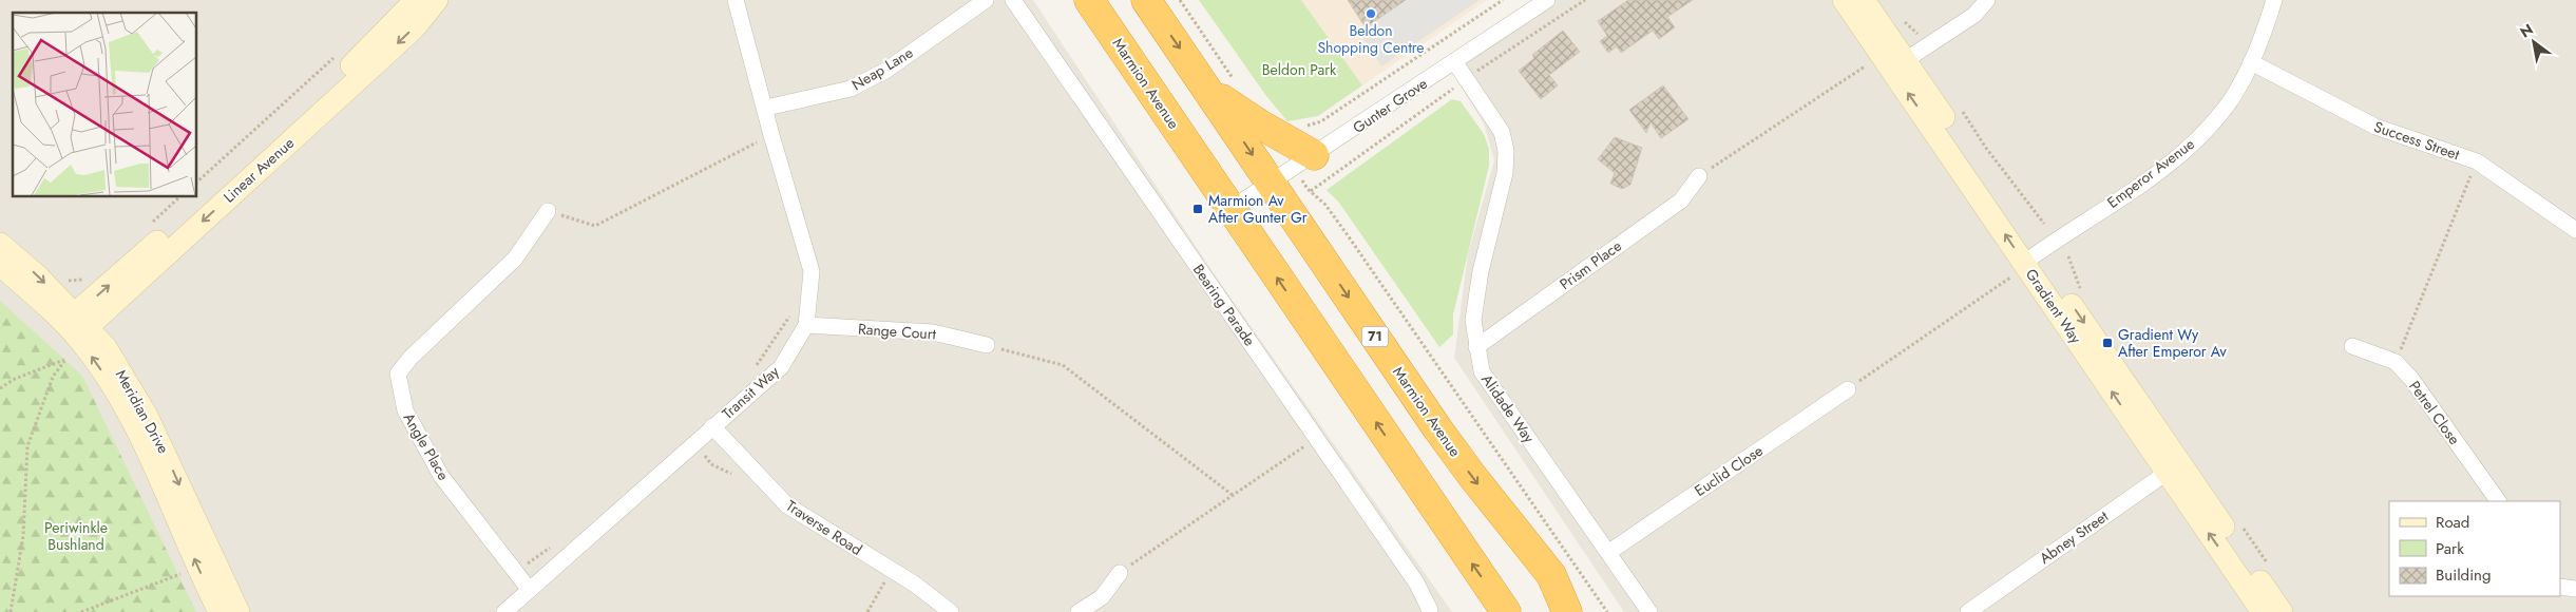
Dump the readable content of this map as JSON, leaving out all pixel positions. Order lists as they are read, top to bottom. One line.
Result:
{"streets":{"highway":["Marmion Avenue","71"],"street":["Neap Lane","Gunter Grove","Success Street","Linear Avenue","Emperor Avenue","Prism Place","Bearing Parade","Gradient Way","Range Court","Transit Way","Alidade Way","Meridian Drive","Petrel Close","Angle Place","Euclid Close","Traverse Road","Abney Street"]},"crossings":[["Neap Lane","Transit Way"],["Marmion Avenue","Gunter Grove"],["Gunter Grove","Alidade Way"],["Success Street","Emperor Avenue"],["Linear Avenue","Meridian Drive"],["Emperor Avenue","Gradient Way"],["Prism Place","Alidade Way"],["Gradient Way","Abney Street"],["Range Court","Transit Way"],["Transit Way","Angle Place"],["Transit Way","Traverse Road"],["Alidade Way","Euclid Close"]],"parks":["Beldon Park","Periwinkle Bushland"],"places":{"other":["Beldon Shopping Centre"],"transit":["Marmion Av After Gunter Gr","Gradient Wy After Emperor Av"]},"legend":["Road","Park","Building"],"north":"top left"}
